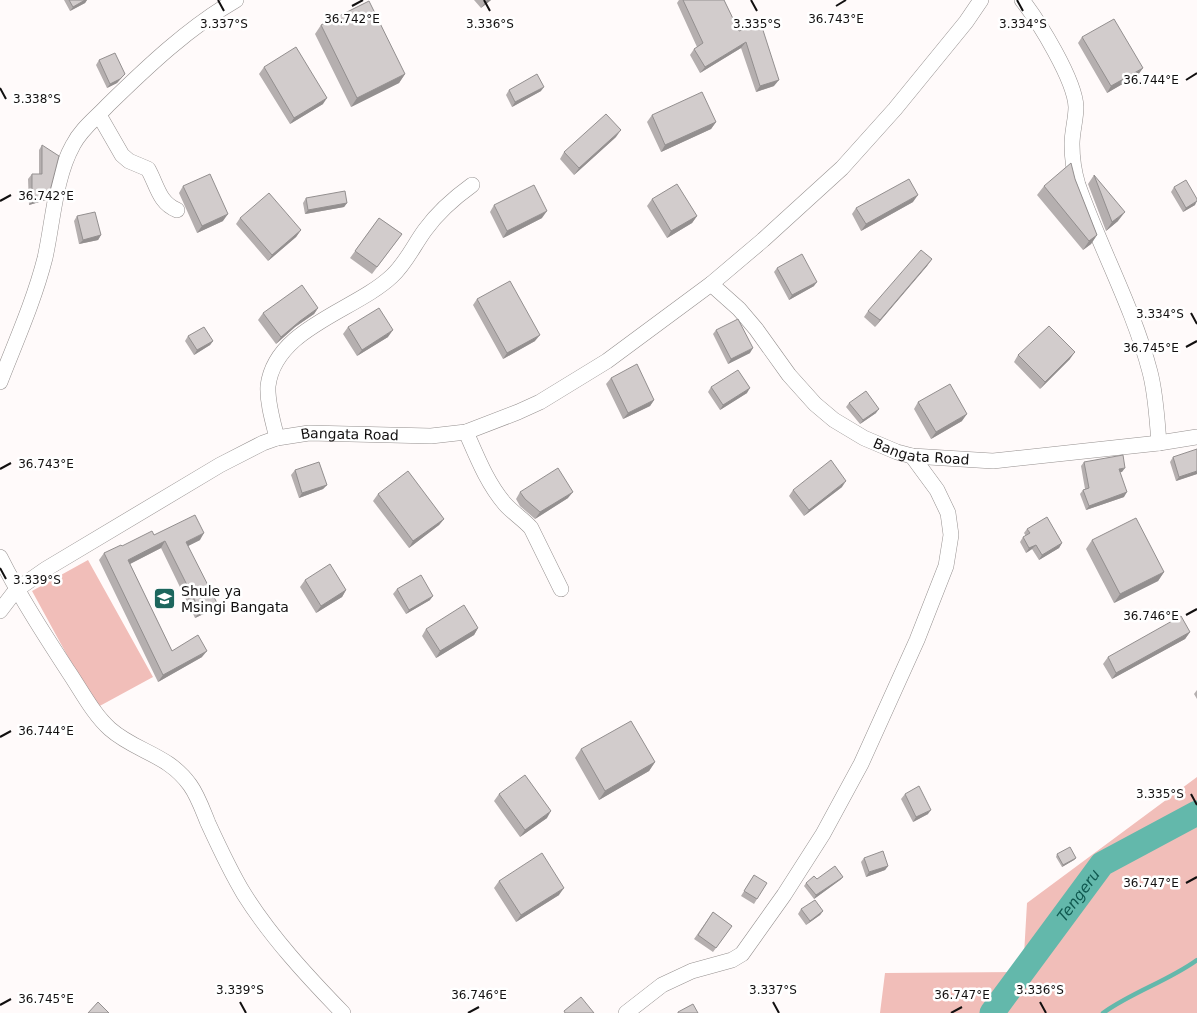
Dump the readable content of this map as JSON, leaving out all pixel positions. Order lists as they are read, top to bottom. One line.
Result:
{"streets":{"street":["Bangata Road"]},"water":["Tengeru"],"places":{"school or university":["Shule ya Msingi Bangata"]},"coordinates":["36.742°E","36.743°E","3.337°S","3.336°S","3.335°S","3.334°S","36.744°E","3.338°S","36.745°E","3.339°S","36.746°E","36.747°E"]}
